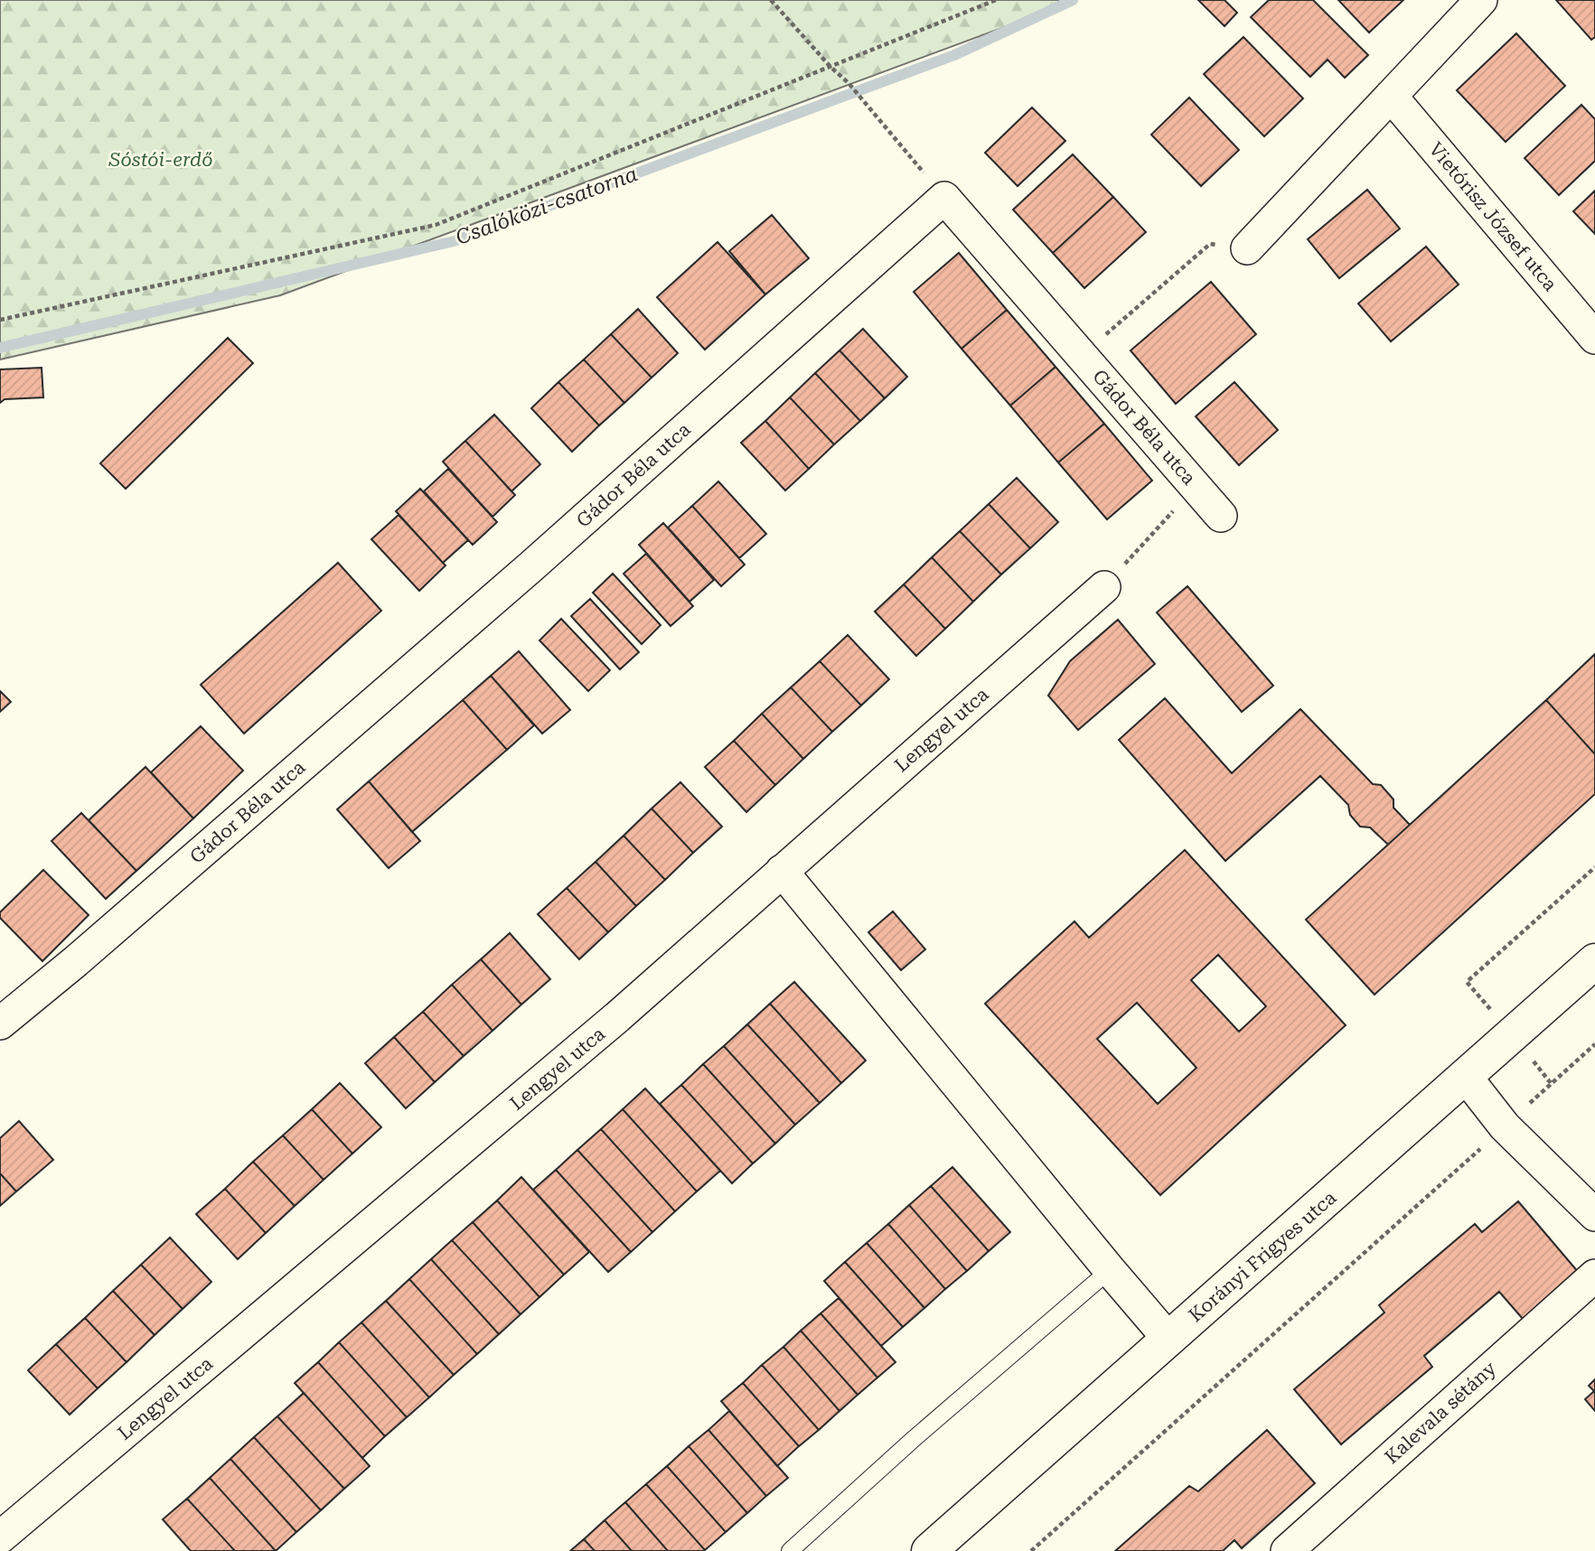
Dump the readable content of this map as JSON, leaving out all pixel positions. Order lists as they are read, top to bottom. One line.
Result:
{"streets":{"street":["Vietórisz József utca","Gádor Béla utca","Lengyel utca","Korányi Frigyes utca","Kalevala sétány"]},"water":["Csalóközi-csatorna"],"parks":["Sóstói-erdő"]}
